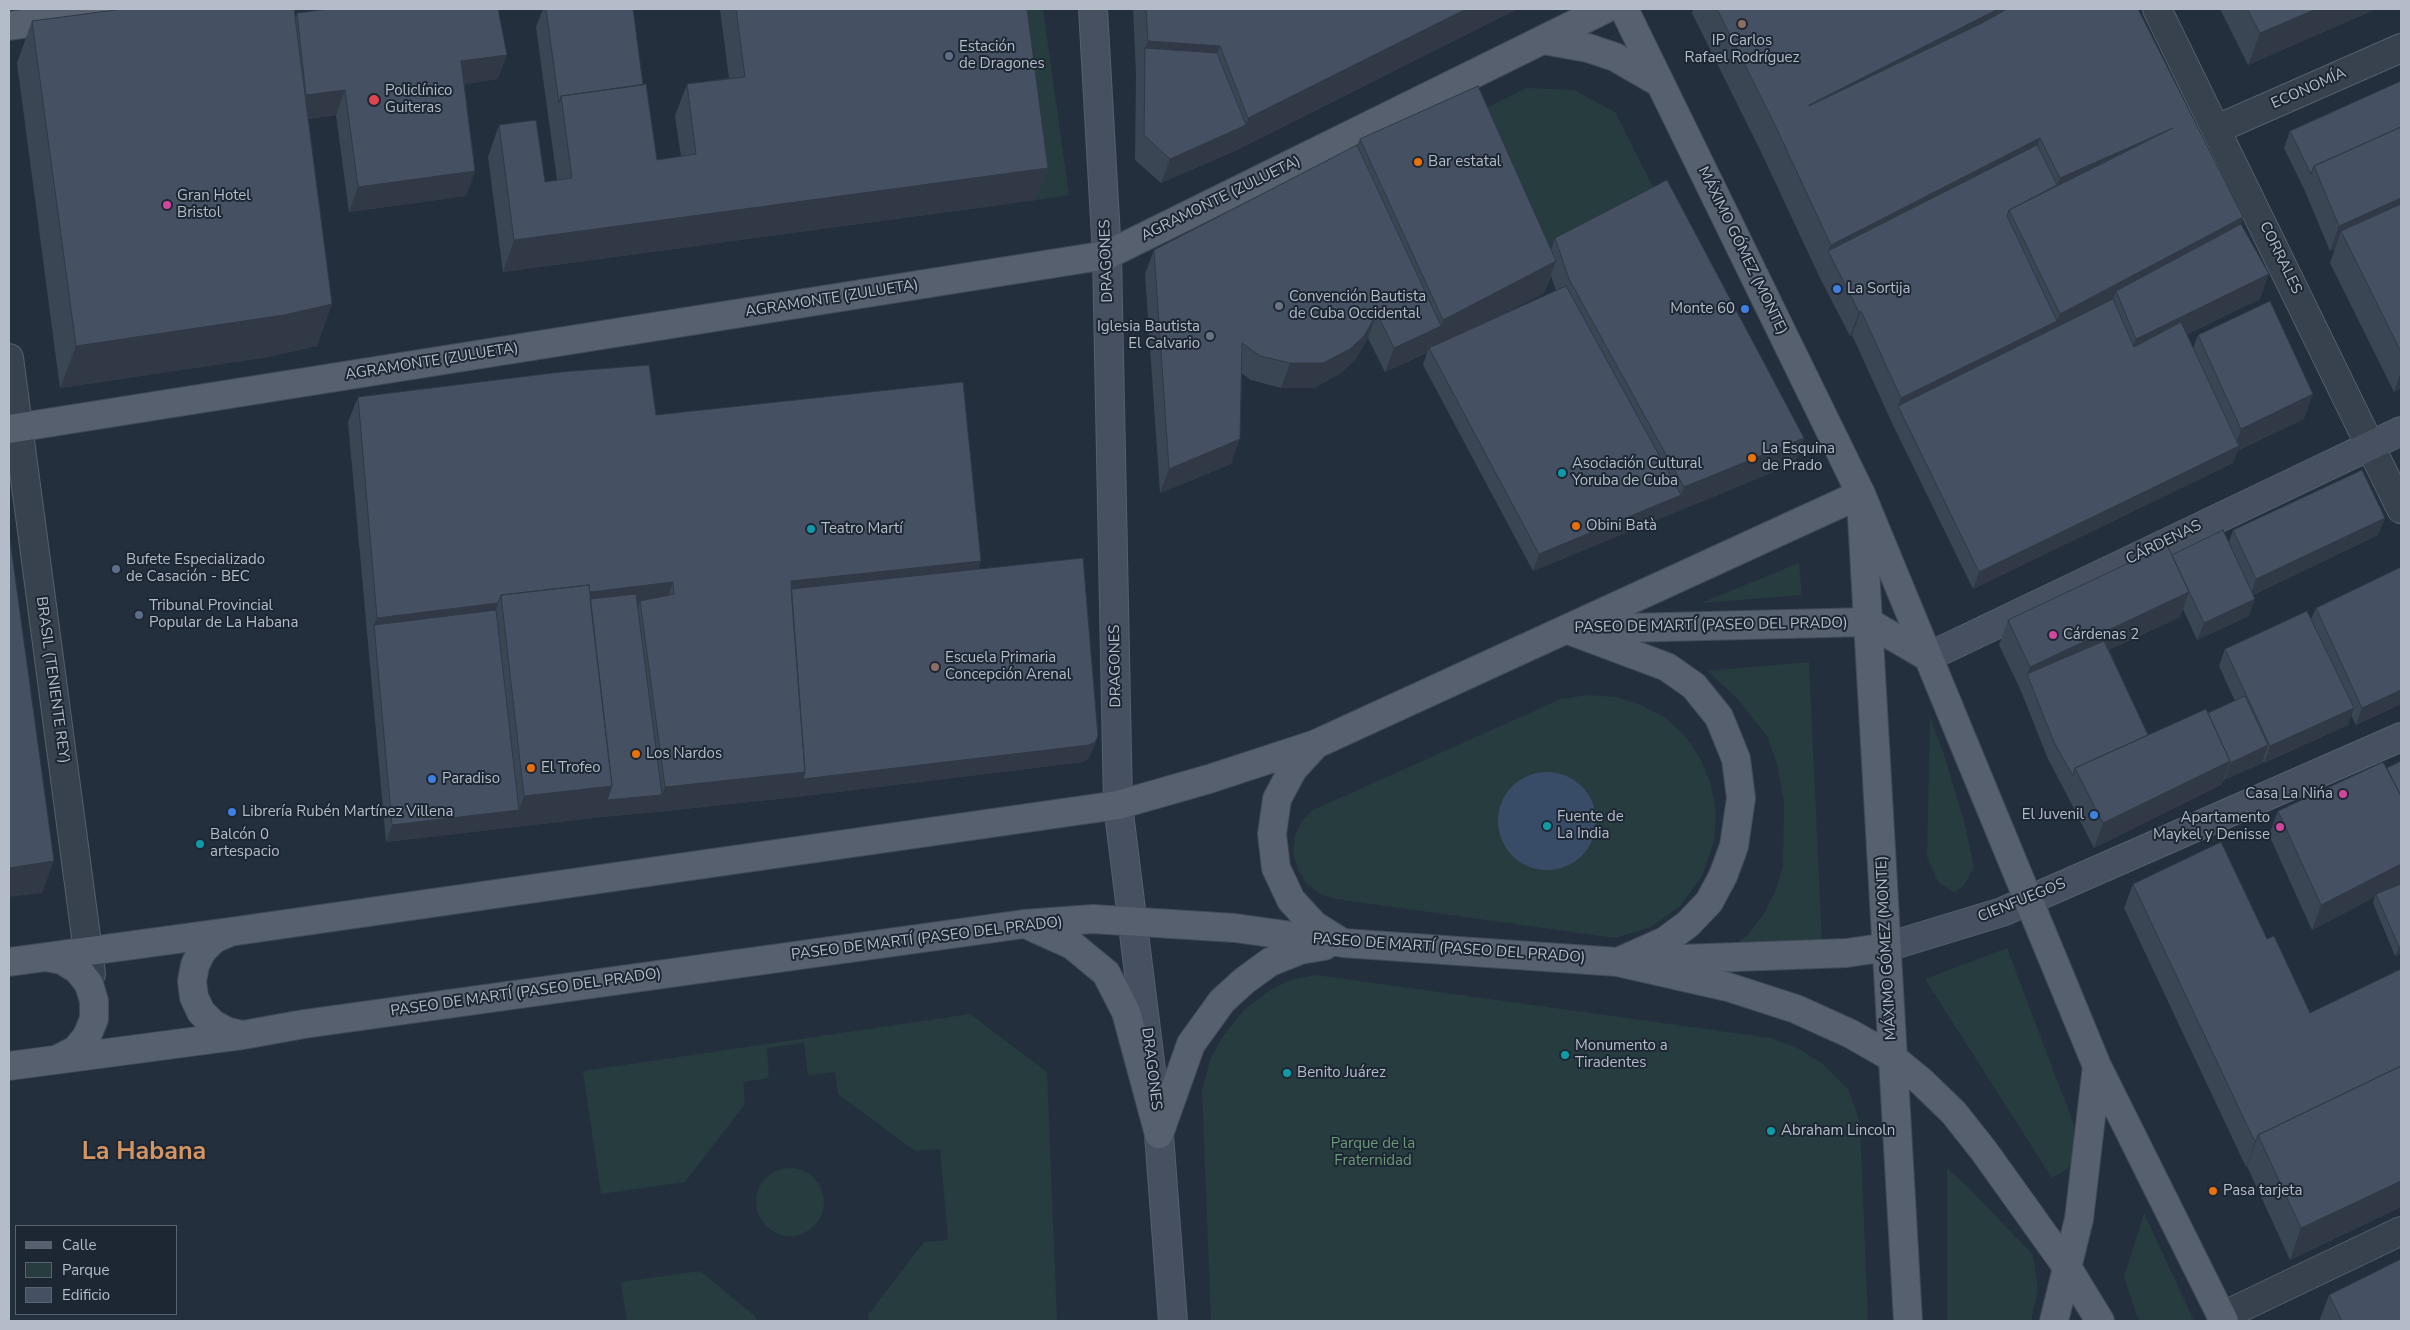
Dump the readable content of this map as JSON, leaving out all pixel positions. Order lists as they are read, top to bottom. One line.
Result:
{"streets":{"main road":["AGRAMONTE (ZULUETA)","MÁXIMO GÓMEZ (MONTE)","DRAGONES","CÁRDENAS","PASEO DE MARTÍ (PASEO DEL PRADO)","CIENFUEGOS"],"street":["ECONOMÍA","CORRALES","BRASIL (TENIENTE REY)"]},"crossings":[["ECONOMÍA","CORRALES"],["AGRAMONTE (ZULUETA)","DRAGONES"],["AGRAMONTE (ZULUETA)","BRASIL (TENIENTE REY)"],["MÁXIMO GÓMEZ (MONTE)","CÁRDENAS"],["MÁXIMO GÓMEZ (MONTE)","PASEO DE MARTÍ (PASEO DEL PRADO)"],["MÁXIMO GÓMEZ (MONTE)","CIENFUEGOS"],["CORRALES","CÁRDENAS"],["DRAGONES","PASEO DE MARTÍ (PASEO DEL PRADO)"],["PASEO DE MARTÍ (PASEO DEL PRADO)","BRASIL (TENIENTE REY)"],["PASEO DE MARTÍ (PASEO DEL PRADO)","CIENFUEGOS"]],"districts":["La Habana"],"parks":["Parque de la Fraternidad"],"places":["IP Carlos Rafael Rodríguez","Estación de Dragones","Policlínico Guiteras","Bar estatal","Gran Hotel Bristol","La Sortija","Convención Bautista de Cuba Occidental","Monte 60","Iglesia Bautista El Calvario","La Esquina de Prado","Asociación Cultural Yoruba de Cuba","Obini Batà","Teatro Martí","Bufete Especializado de Casación - BEC","Tribunal Provincial Popular de La Habana","Cárdenas 2","Escuela Primaria Concepción Arenal","Los Nardos","El Trofeo","Paradiso","Casa La Nińa","Librería Rubén Martínez Villena","El Juvenil","Fuente de La India","Apartamento Maykel y Denisse","Balcón 0 artespacio","Monumento a Tiradentes","Benito Juárez","Abraham Lincoln","Pasa tarjeta"],"legend":["Calle","Parque","Edificio"]}
